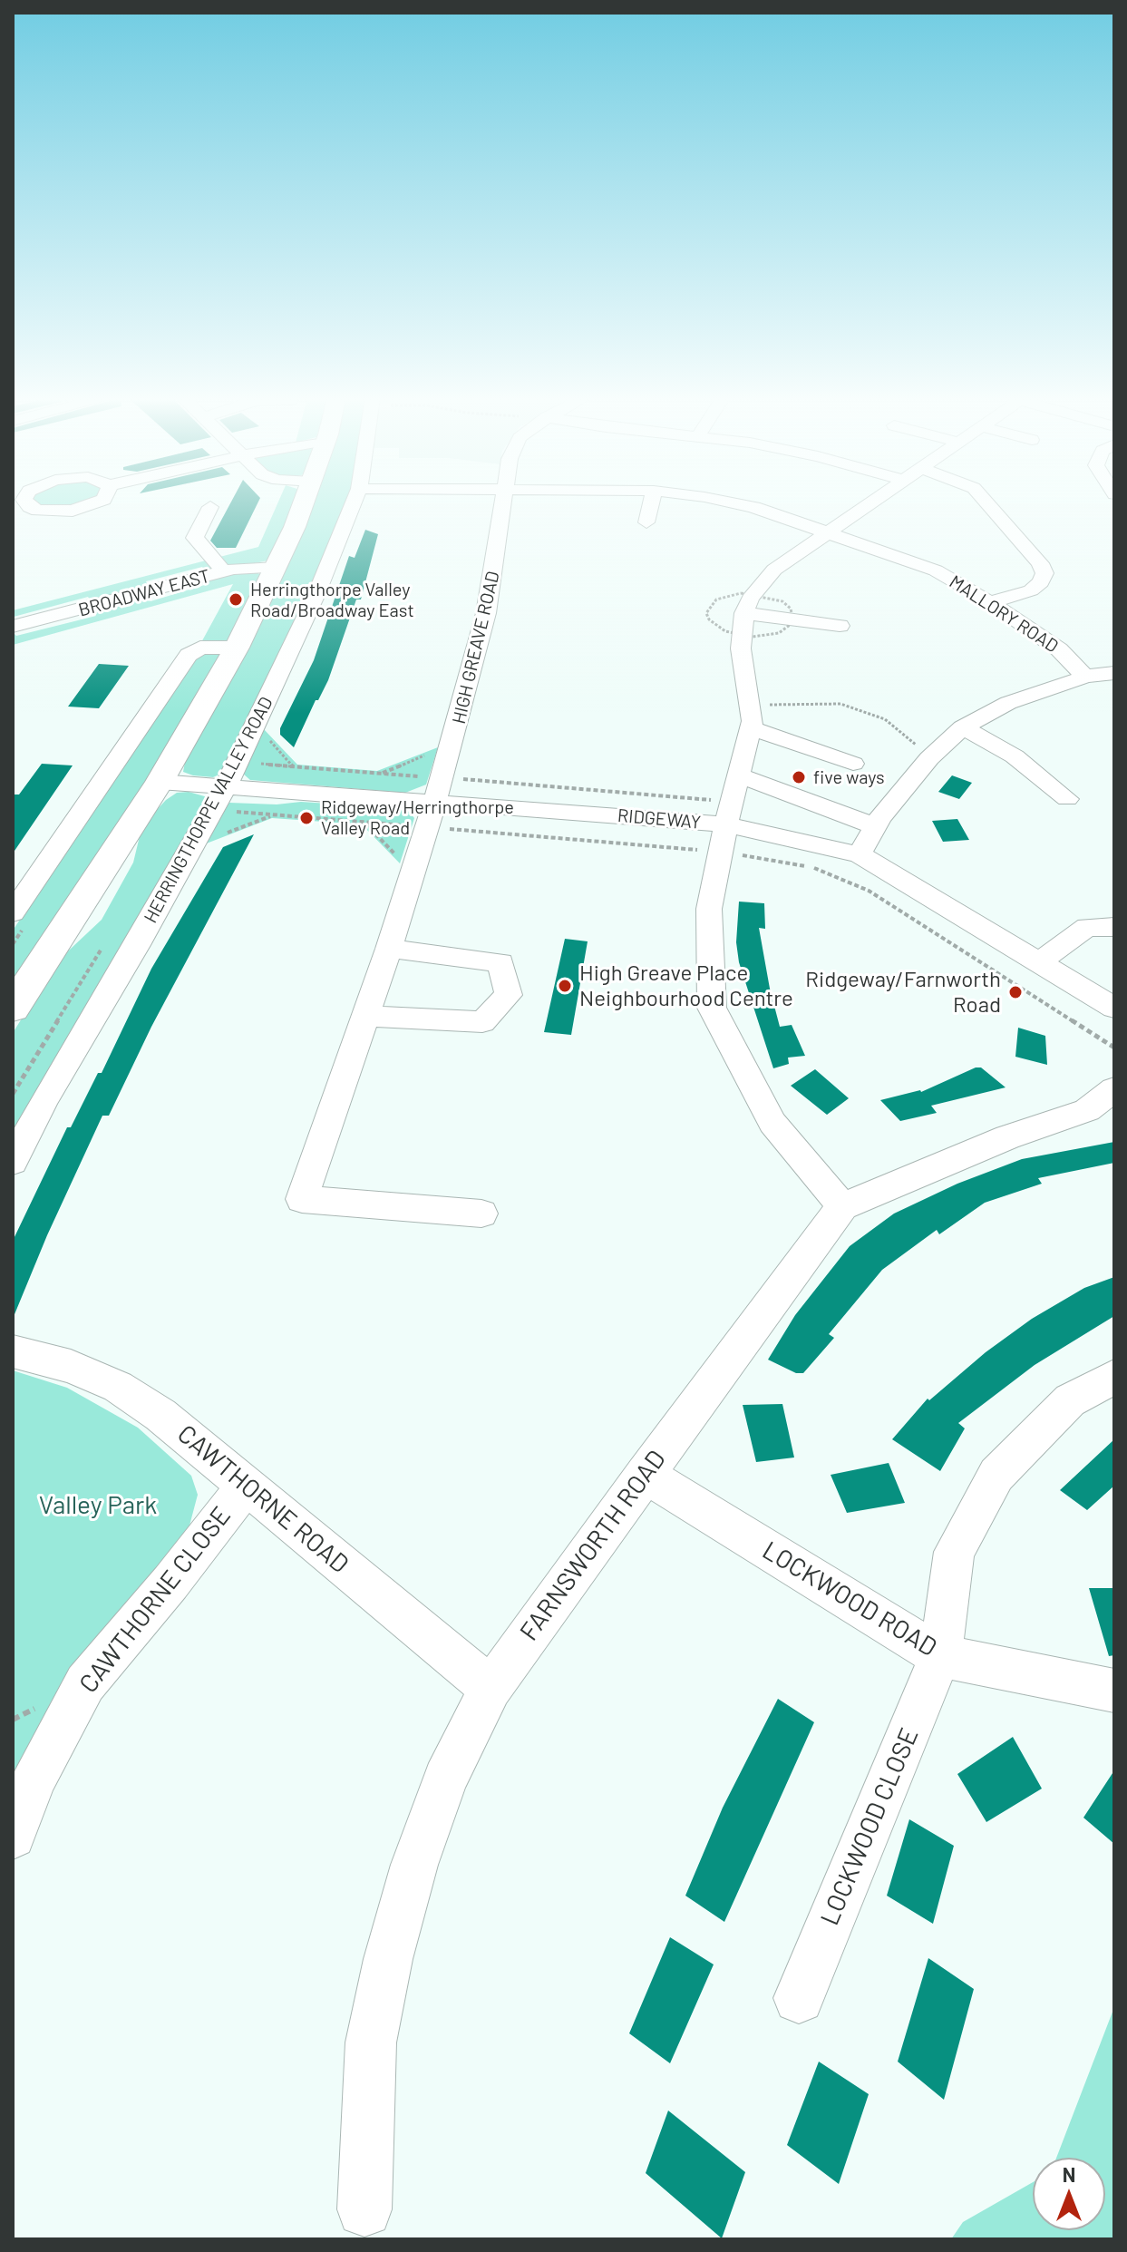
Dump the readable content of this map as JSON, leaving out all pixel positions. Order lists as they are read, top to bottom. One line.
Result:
{"streets":{"street":["BROADWAY EAST","MALLORY ROAD","HIGH GREAVE ROAD","HERRINGTHORPE VALLEY ROAD","RIDGEWAY","CAWTHORNE ROAD","FARNSWORTH ROAD","LOCKWOOD ROAD","CAWTHORNE CLOSE","LOCKWOOD CLOSE"]},"crossings":[["HIGH GREAVE ROAD","RIDGEWAY"],["HERRINGTHORPE VALLEY ROAD","RIDGEWAY"],["CAWTHORNE ROAD","FARNSWORTH ROAD"],["CAWTHORNE ROAD","CAWTHORNE CLOSE"],["FARNSWORTH ROAD","LOCKWOOD ROAD"],["LOCKWOOD ROAD","LOCKWOOD CLOSE"]],"parks":["Valley Park"],"places":["Herringthorpe Valley Road/Broadway East","five ways","Ridgeway/Herringthorpe Valley Road","High Greave Place Neighbourhood Centre","Ridgeway/Farnworth Road"],"north":"top"}
